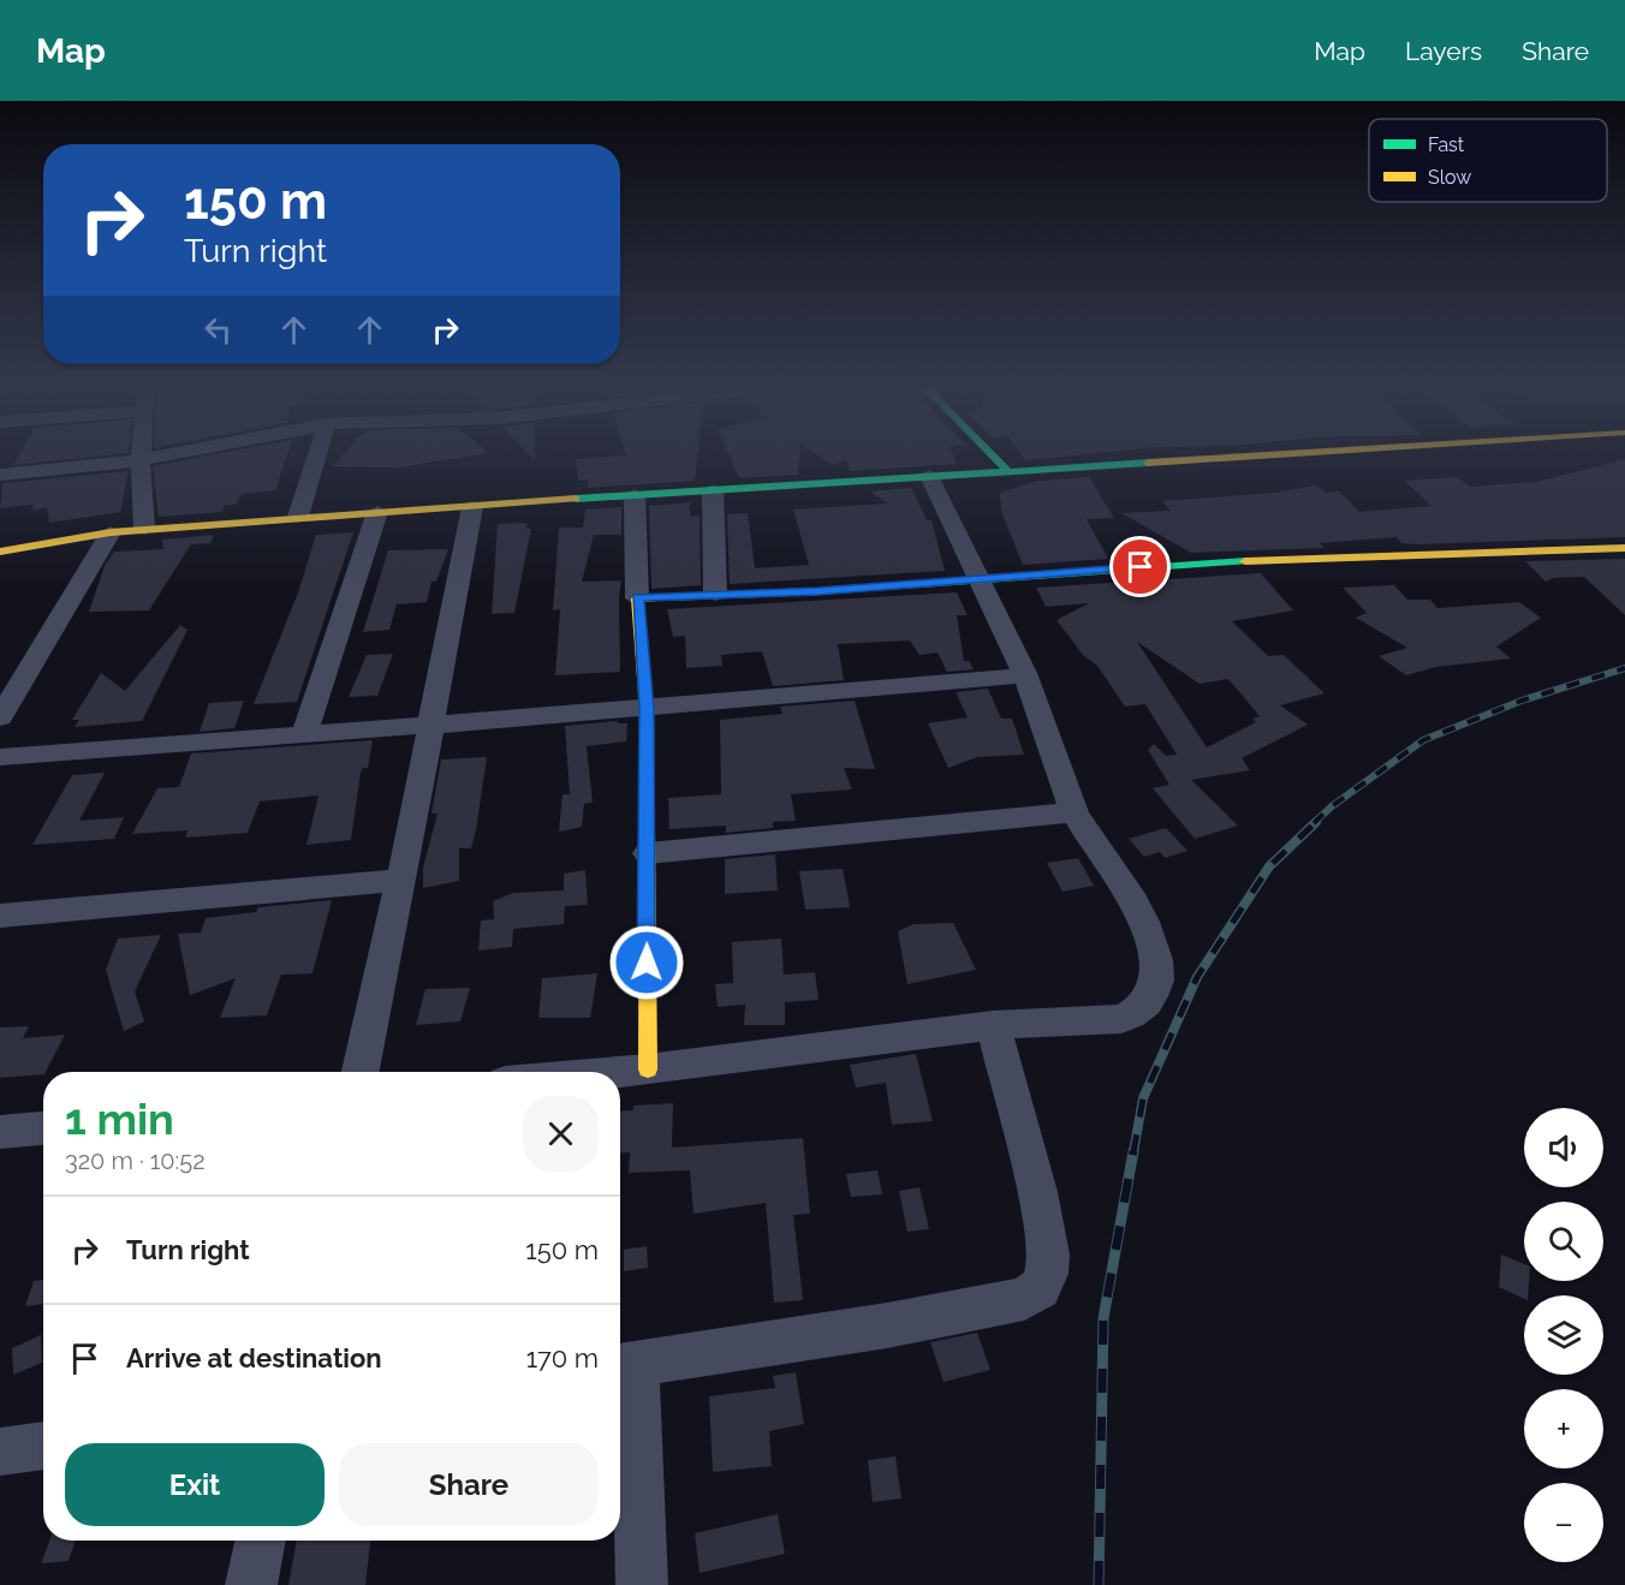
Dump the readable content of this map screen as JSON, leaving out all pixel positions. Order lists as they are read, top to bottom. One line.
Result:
{"legend":["Fast","Slow"],"page":{"header":"Map","nav":["Map","Layers","Share"],"turn":["150 m","Turn right"],"heading":["1 min","320 m · 10:52"],"map_buttons":["+","−"],"list":[{"name":"Turn right","value":"150 m"},{"name":"Arrive at destination","value":"170 m"}],"buttons":["Exit","Share"]}}
